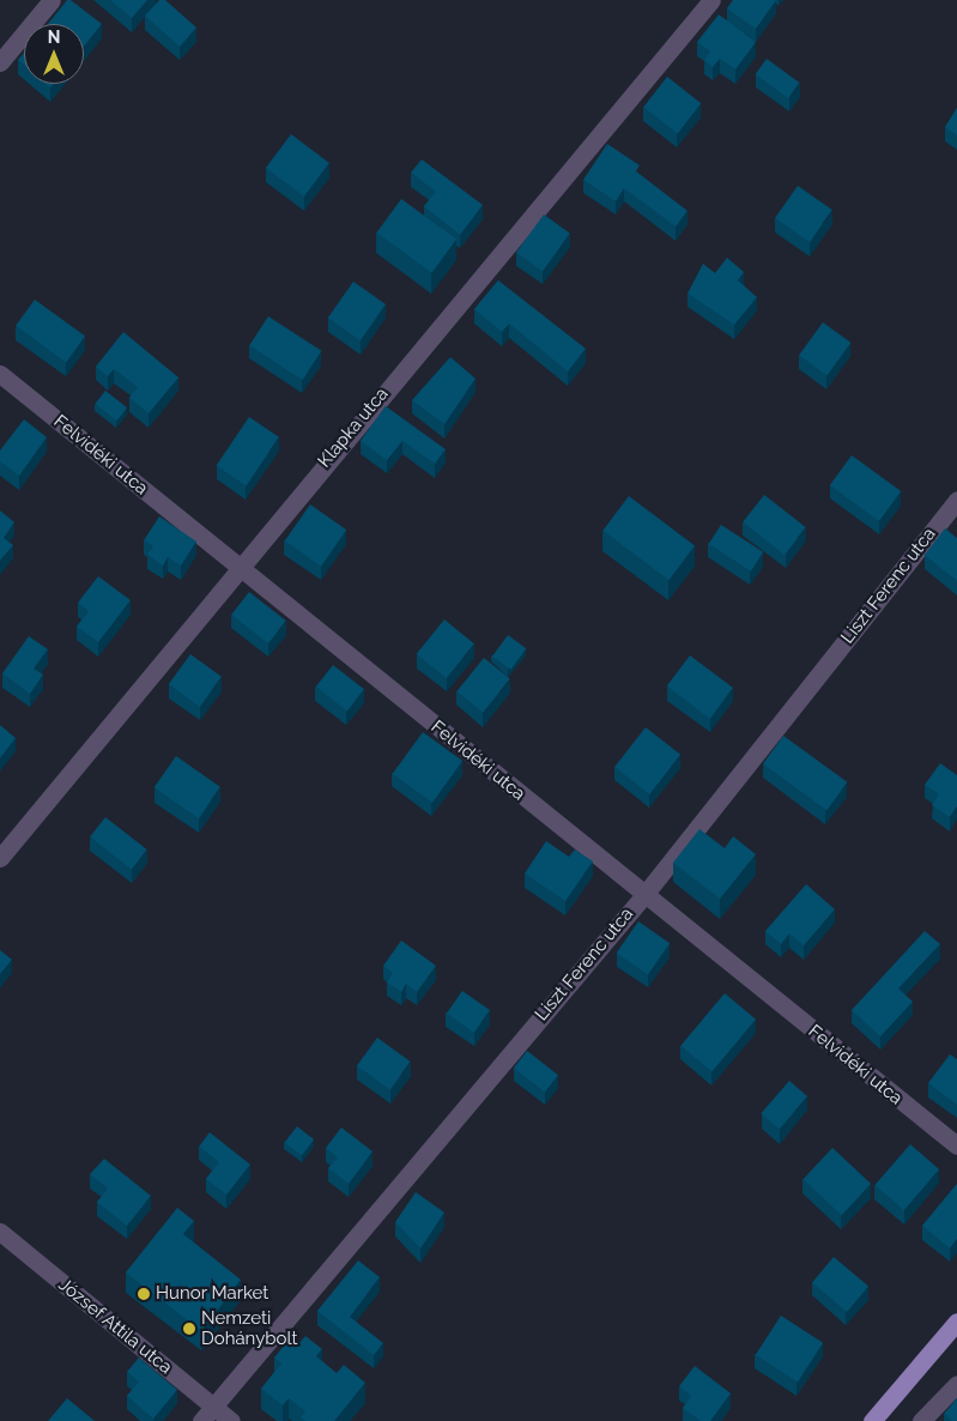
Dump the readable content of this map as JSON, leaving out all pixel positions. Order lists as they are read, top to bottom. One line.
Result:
{"streets":{"street":["Klapka utca","Felvidéki utca","Liszt Ferenc utca","József Attila utca"]},"crossings":[["Klapka utca","Felvidéki utca"],["Felvidéki utca","Liszt Ferenc utca"],["Liszt Ferenc utca","József Attila utca"]],"places":["Hunor Market","Nemzeti Dohánybolt"],"north":"top"}
